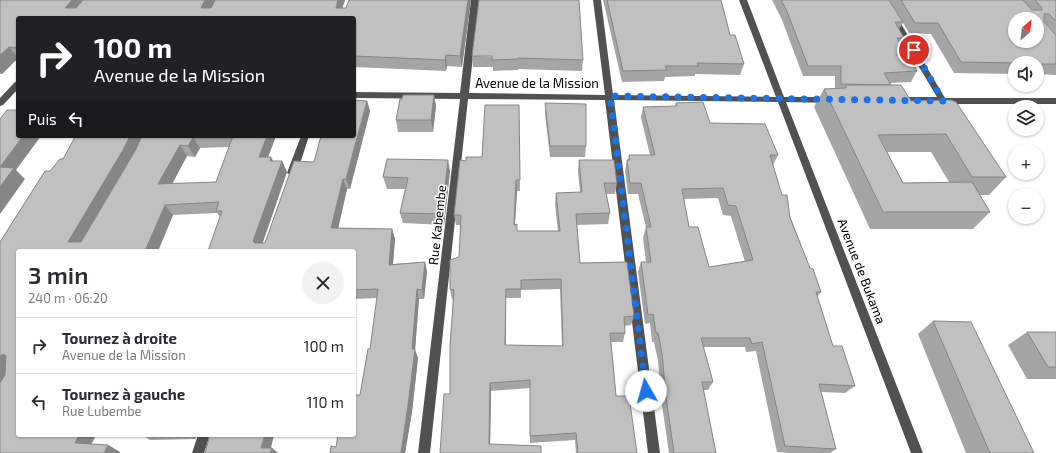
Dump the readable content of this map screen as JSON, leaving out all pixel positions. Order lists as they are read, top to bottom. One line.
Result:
{"streets":{"street":["Avenue de la Mission","Rue Kabembe","Avenue de Bukama"]},"crossings":[["Avenue de la Mission","Rue Kabembe"],["Avenue de la Mission","Avenue de Bukama"]],"north":"top right","page":{"map_buttons":["+","−"],"turn":["100 m","Avenue de la Mission"],"then":"Puis","heading":["3 min","240 m · 06:20"],"list":[{"name":"Tournez à droite","note":"Avenue de la Mission","value":"100 m"},{"name":"Tournez à gauche","note":"Rue Lubembe","value":"110 m"}]}}
